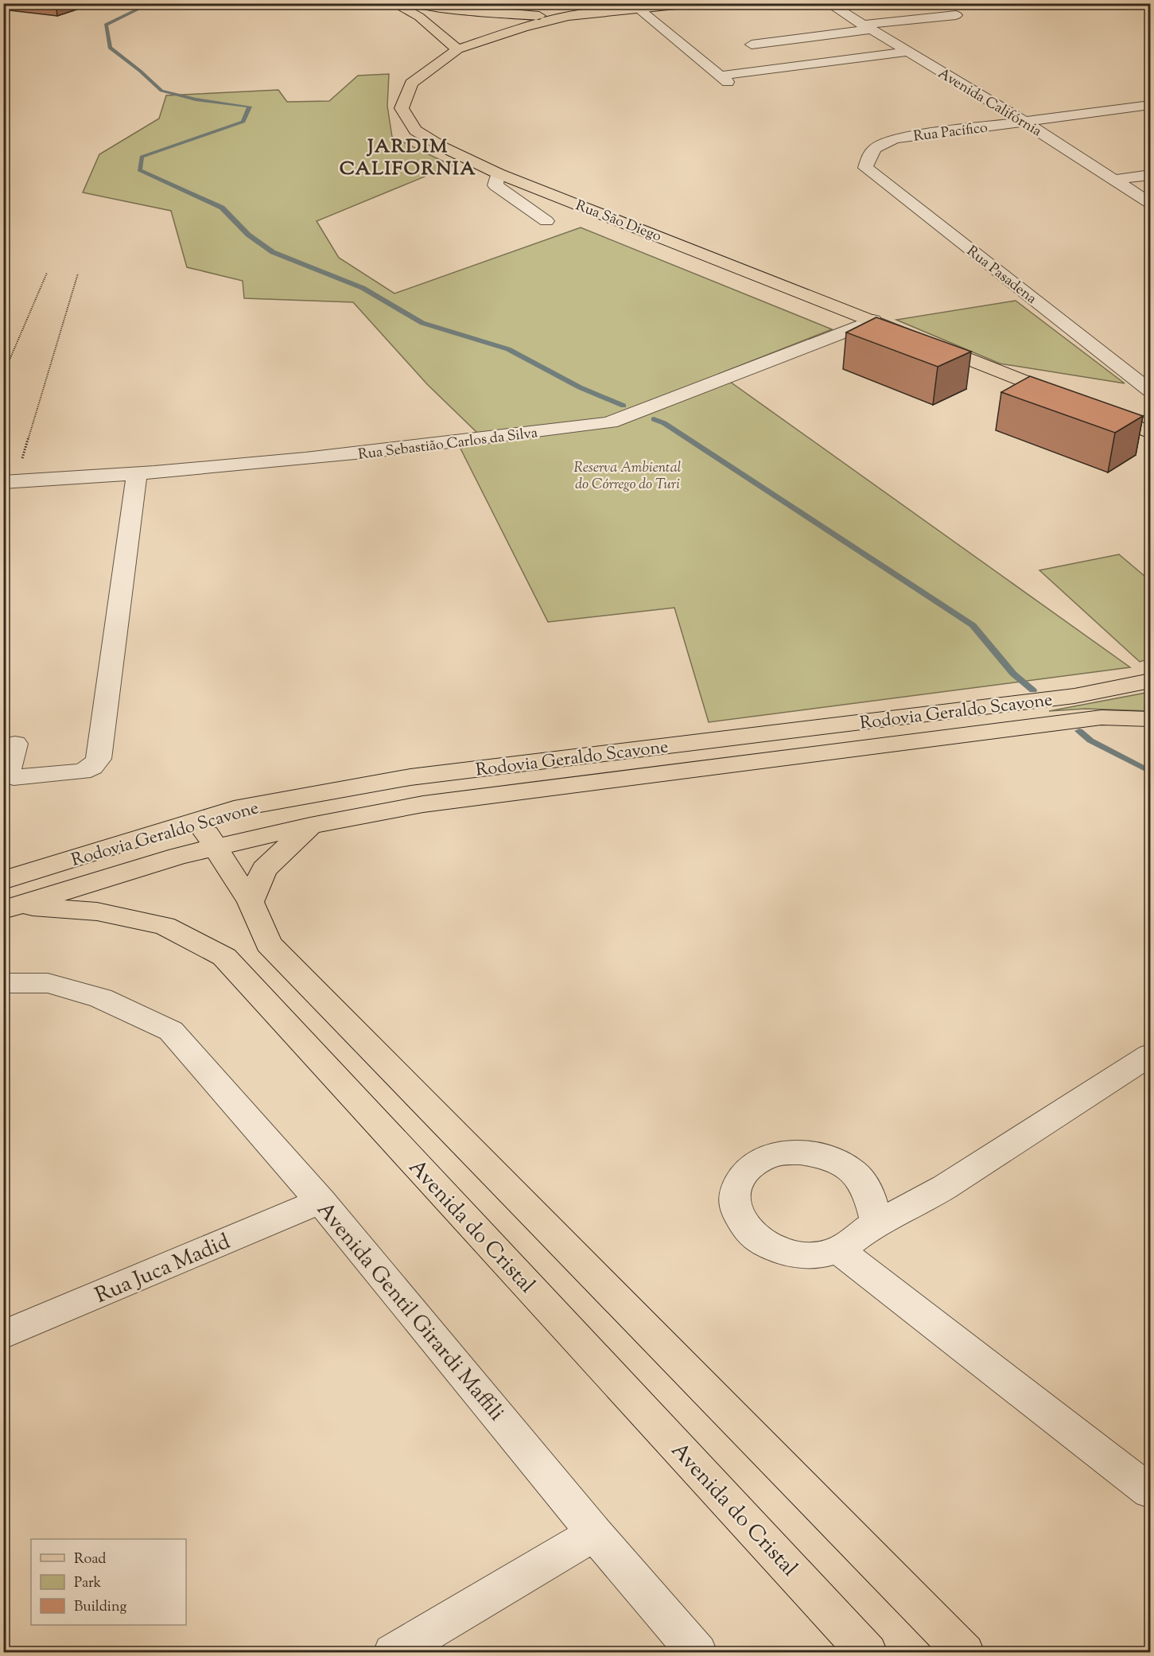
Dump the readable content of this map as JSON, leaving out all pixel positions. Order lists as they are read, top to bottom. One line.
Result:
{"streets":{"main road":["Rua São Diego","Rodovia Geraldo Scavone","Avenida do Cristal"],"street":["Avenida Califórnia","Rua Pacífico","Rua Pasadena","Rua Sebastião Carlos da Silva","Rua Juca Madid","Avenida Gentil Girardi Maffili"]},"crossings":[["Avenida Califórnia","Rua Pacífico"],["Rua Pacífico","Rua Pasadena"],["Rua São Diego","Rua Sebastião Carlos da Silva"],["Rodovia Geraldo Scavone","Avenida do Cristal"],["Rua Juca Madid","Avenida Gentil Girardi Maffili"]],"districts":["JARDIM CALIFORNIA"],"parks":["Reserva Ambiental do Córrego do Turi"],"legend":["Road","Park","Building"]}
